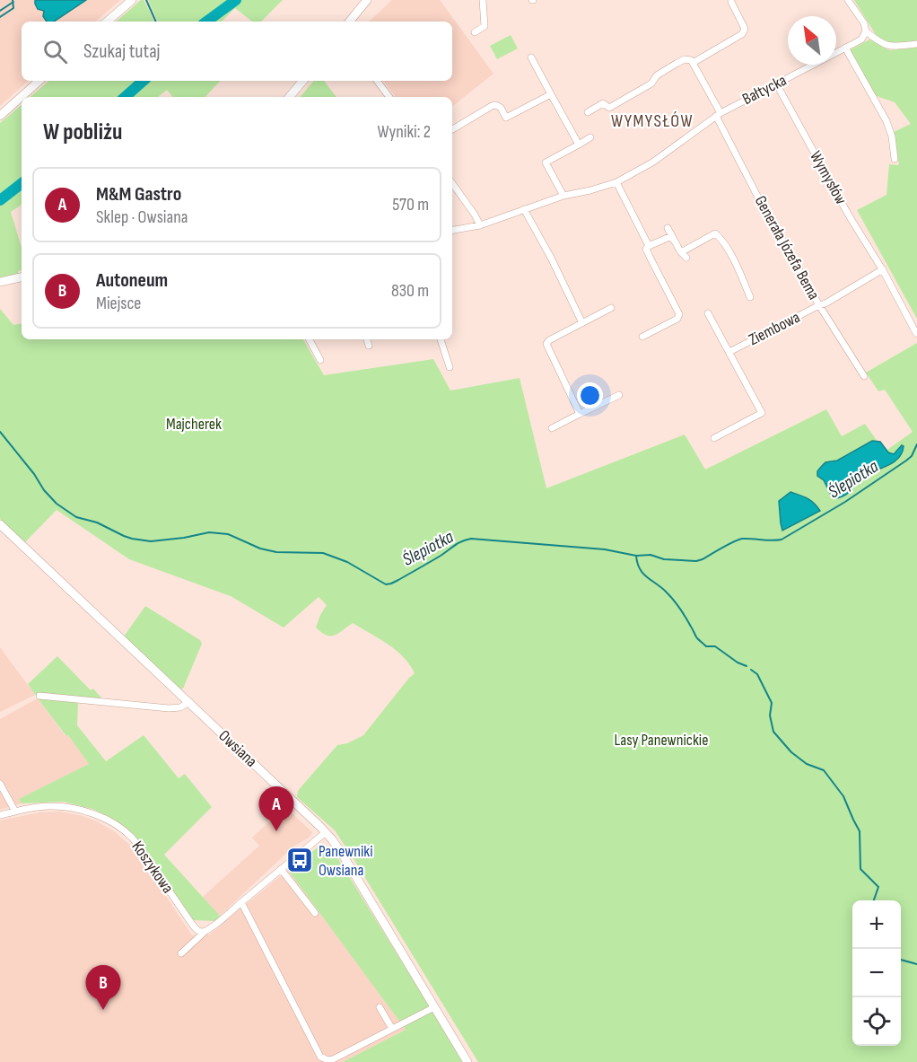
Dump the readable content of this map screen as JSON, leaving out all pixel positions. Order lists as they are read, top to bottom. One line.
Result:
{"streets":{"street":["Bałtycka","Wymysłów","Generała Józefa Bema","Ziembowa","Owsiana","Koszykowa"]},"crossings":[["Bałtycka","Wymysłów"],["Bałtycka","Generała Józefa Bema"],["Generała Józefa Bema","Ziembowa"]],"districts":["WYMYSŁÓW"],"water":["Ślepiotka"],"parks":["Majcherek","Lasy Panewnickie"],"places":{"bus stop":["Panewniki Owsiana"]},"north":"top left","page":{"search":"Szukaj tutaj","heading":["W pobliżu","Wyniki: 2"],"list":[{"mark":"A","name":"M&M Gastro","note":"Sklep · Owsiana","value":"570 m"},{"mark":"B","name":"Autoneum","note":"Miejsce","value":"830 m"}],"pins":["A","B"],"map_buttons":["+","−"]}}
